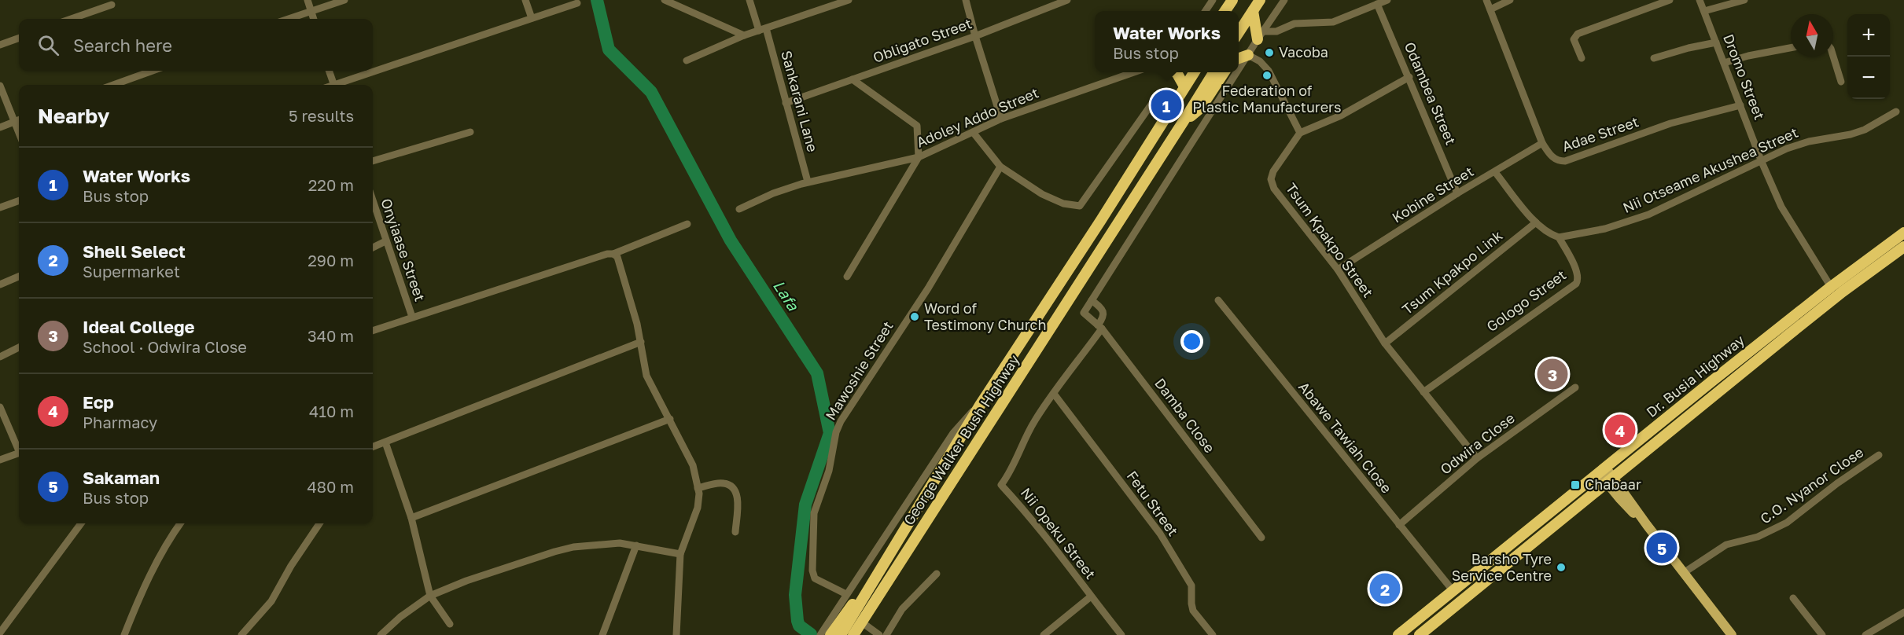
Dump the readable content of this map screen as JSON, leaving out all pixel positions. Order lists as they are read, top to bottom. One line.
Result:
{"streets":{"highway":["Dr. Busia Highway","George Walker Bush Highway"],"street":["Obligato Street","Dromo Street","Odambea Street","Sankarani Lane","Adoley Addo Street","Adae Street","Nii Otseame Akushea Street","Kobine Street","Tsum Kpakpo Street","Onyiaase Street","Tsum Kpakpo Link","Gologo Street","Mawoshie Street","Damba Close","Abawe Tawiah Close","Odwira Close","C.O. Nyanor Close","Fetu Street","Nii Opeku Street"]},"crossings":[["Obligato Street","Sankarani Lane"],["Dromo Street","Adae Street"],["Dromo Street","Nii Otseame Akushea Street"],["Dromo Street","Dr. Busia Highway"],["Odambea Street","Kobine Street"],["Sankarani Lane","Adoley Addo Street"],["Adae Street","Kobine Street"],["Nii Otseame Akushea Street","Gologo Street"],["Kobine Street","Tsum Kpakpo Street"],["Tsum Kpakpo Street","Tsum Kpakpo Link"],["Tsum Kpakpo Street","Gologo Street"],["Tsum Kpakpo Street","Odwira Close"],["Mawoshie Street","George Walker Bush Highway"],["Dr. Busia Highway","Abawe Tawiah Close"],["Damba Close","Nii Opeku Street"],["Abawe Tawiah Close","Odwira Close"],["Fetu Street","Nii Opeku Street"]],"water":["Lafa"],"places":{"other":["Vacoba","Federation of Plastic Manufacturers","Word of Testimony Church","Barsho Tyre Service Centre"],"transit":["Chabaar"]},"north":"top","page":{"popup":["Water Works","Bus stop"],"map_buttons":["+","−"],"search":"Search here","heading":["Nearby","5 results"],"pins":["1","3","4","5","2"],"list":[{"mark":"1","name":"Water Works","note":"Bus stop","value":"220 m"},{"mark":"2","name":"Shell Select","note":"Supermarket","value":"290 m"},{"mark":"3","name":"Ideal College","note":"School · Odwira Close","value":"340 m"},{"mark":"4","name":"Ecp","note":"Pharmacy","value":"410 m"},{"mark":"5","name":"Sakaman","note":"Bus stop","value":"480 m"}]}}
